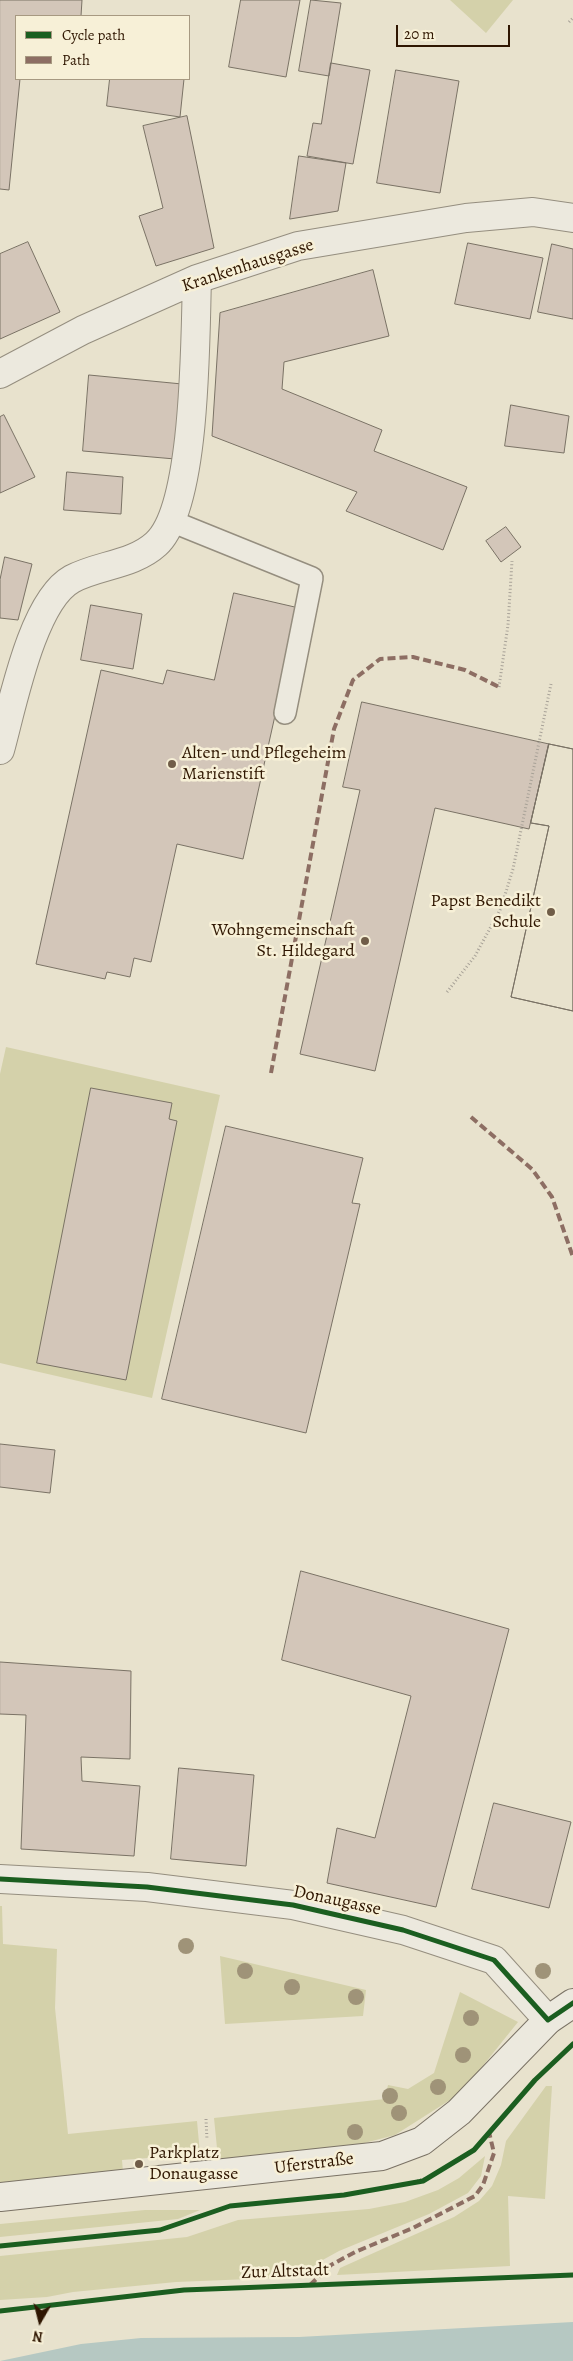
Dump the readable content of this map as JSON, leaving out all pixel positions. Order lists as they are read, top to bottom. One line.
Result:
{"streets":{"street":["Krankenhausgasse","Donaugasse","Uferstraße"],"cycle path":["Zur Altstadt"]},"crossings":[["Donaugasse","Uferstraße"]],"places":["Alten- und Pflegeheim Marienstift","Papst Benedikt Schule","Wohngemeinschaft St. Hildegard","Parkplatz Donaugasse"],"legend":["Cycle path","Path"],"scale_bar":"20 m","north":"bottom"}
